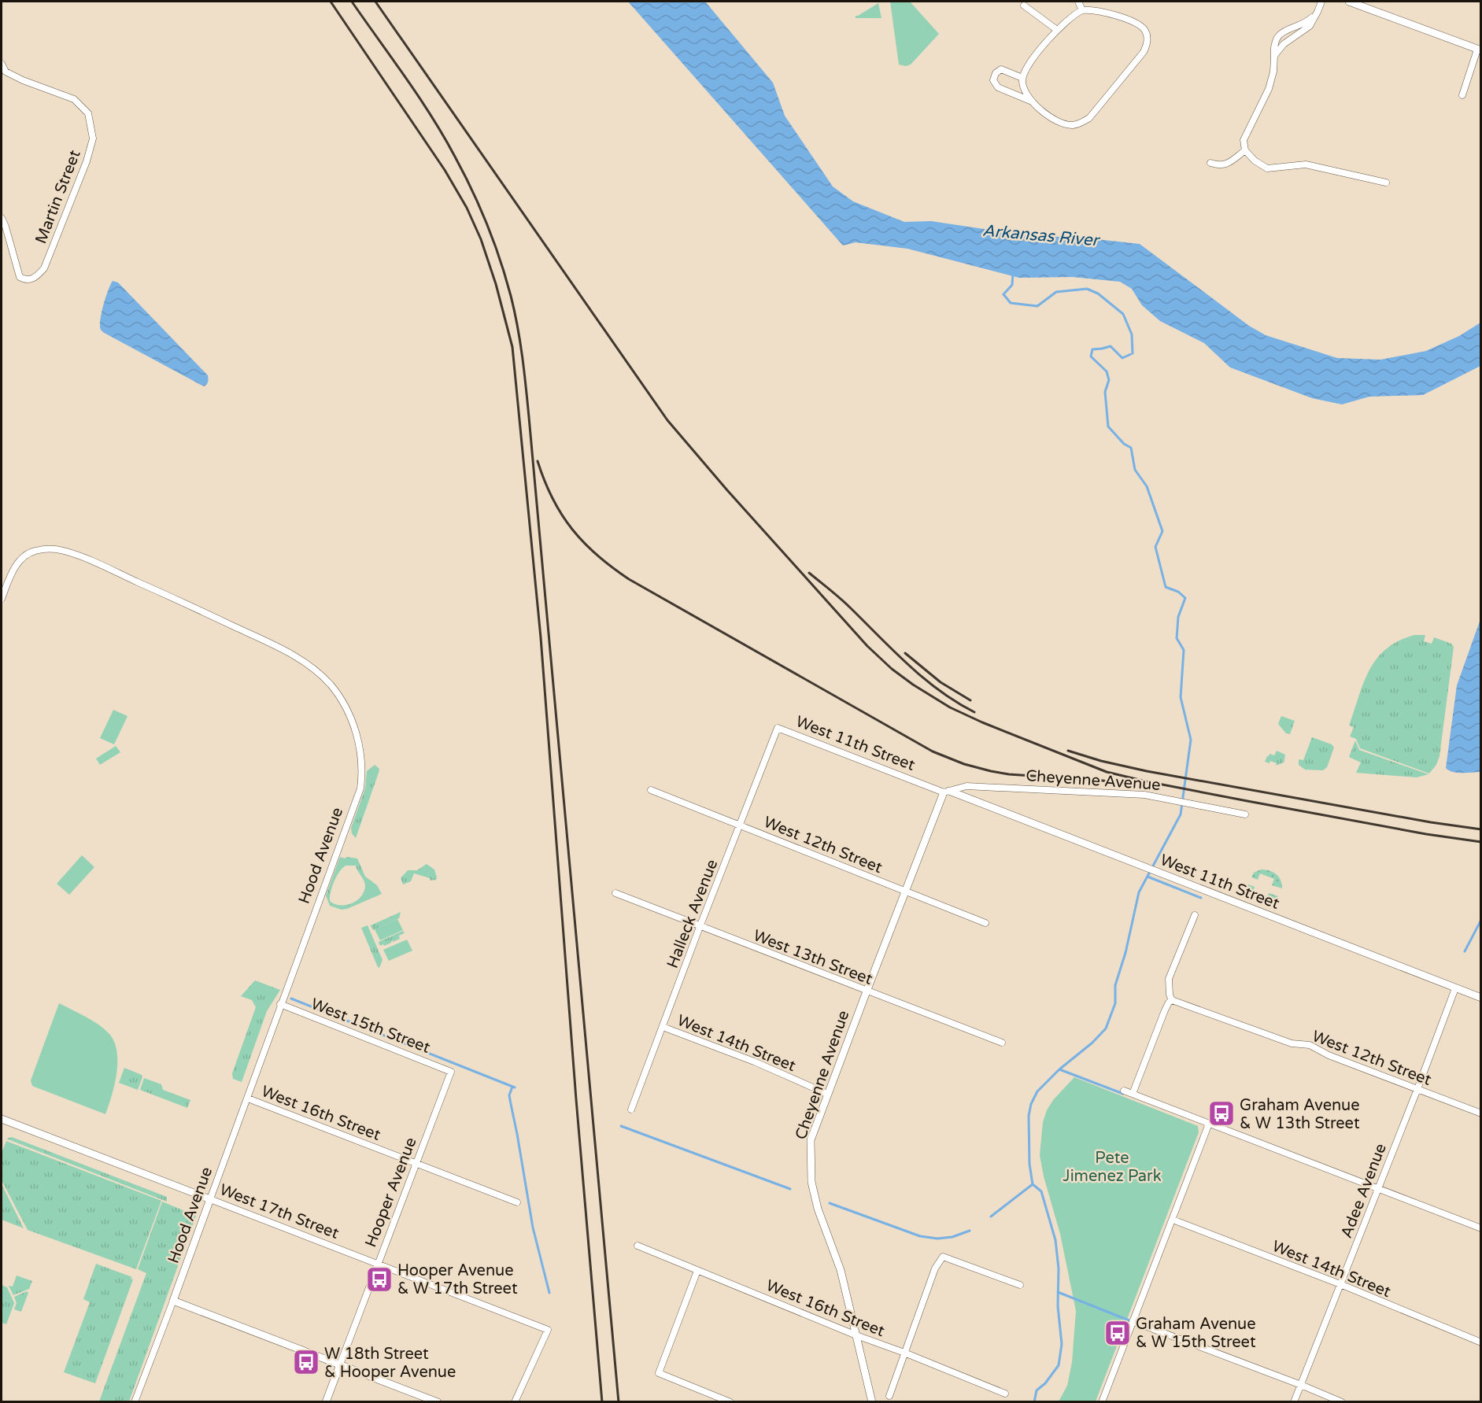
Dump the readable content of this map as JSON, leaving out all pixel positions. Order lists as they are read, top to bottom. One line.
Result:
{"streets":{"street":["Martin Street","West 11th Street","Cheyenne Avenue","West 12th Street","Hood Avenue","Halleck Avenue","West 13th Street","West 15th Street","West 14th Street","West 16th Street","Adee Avenue","Hooper Avenue","West 17th Street"]},"crossings":[["West 11th Street","Cheyenne Avenue"],["West 11th Street","Halleck Avenue"],["West 11th Street","Adee Avenue"],["Cheyenne Avenue","West 12th Street"],["Cheyenne Avenue","West 13th Street"],["Cheyenne Avenue","West 14th Street"],["Cheyenne Avenue","West 16th Street"],["West 12th Street","Halleck Avenue"],["West 12th Street","Adee Avenue"],["Hood Avenue","West 15th Street"],["Hood Avenue","West 16th Street"],["Hood Avenue","West 17th Street"],["Halleck Avenue","West 13th Street"],["Halleck Avenue","West 14th Street"],["West 15th Street","Hooper Avenue"],["West 14th Street","Adee Avenue"],["West 16th Street","Hooper Avenue"],["Hooper Avenue","West 17th Street"]],"water":["Arkansas River"],"parks":["Pete Jimenez Park"],"places":{"bus stop":["Graham Avenue & W 13th Street","Hooper Avenue & W 17th Street","Graham Avenue & W 15th Street","W 18th Street & Hooper Avenue"]}}
